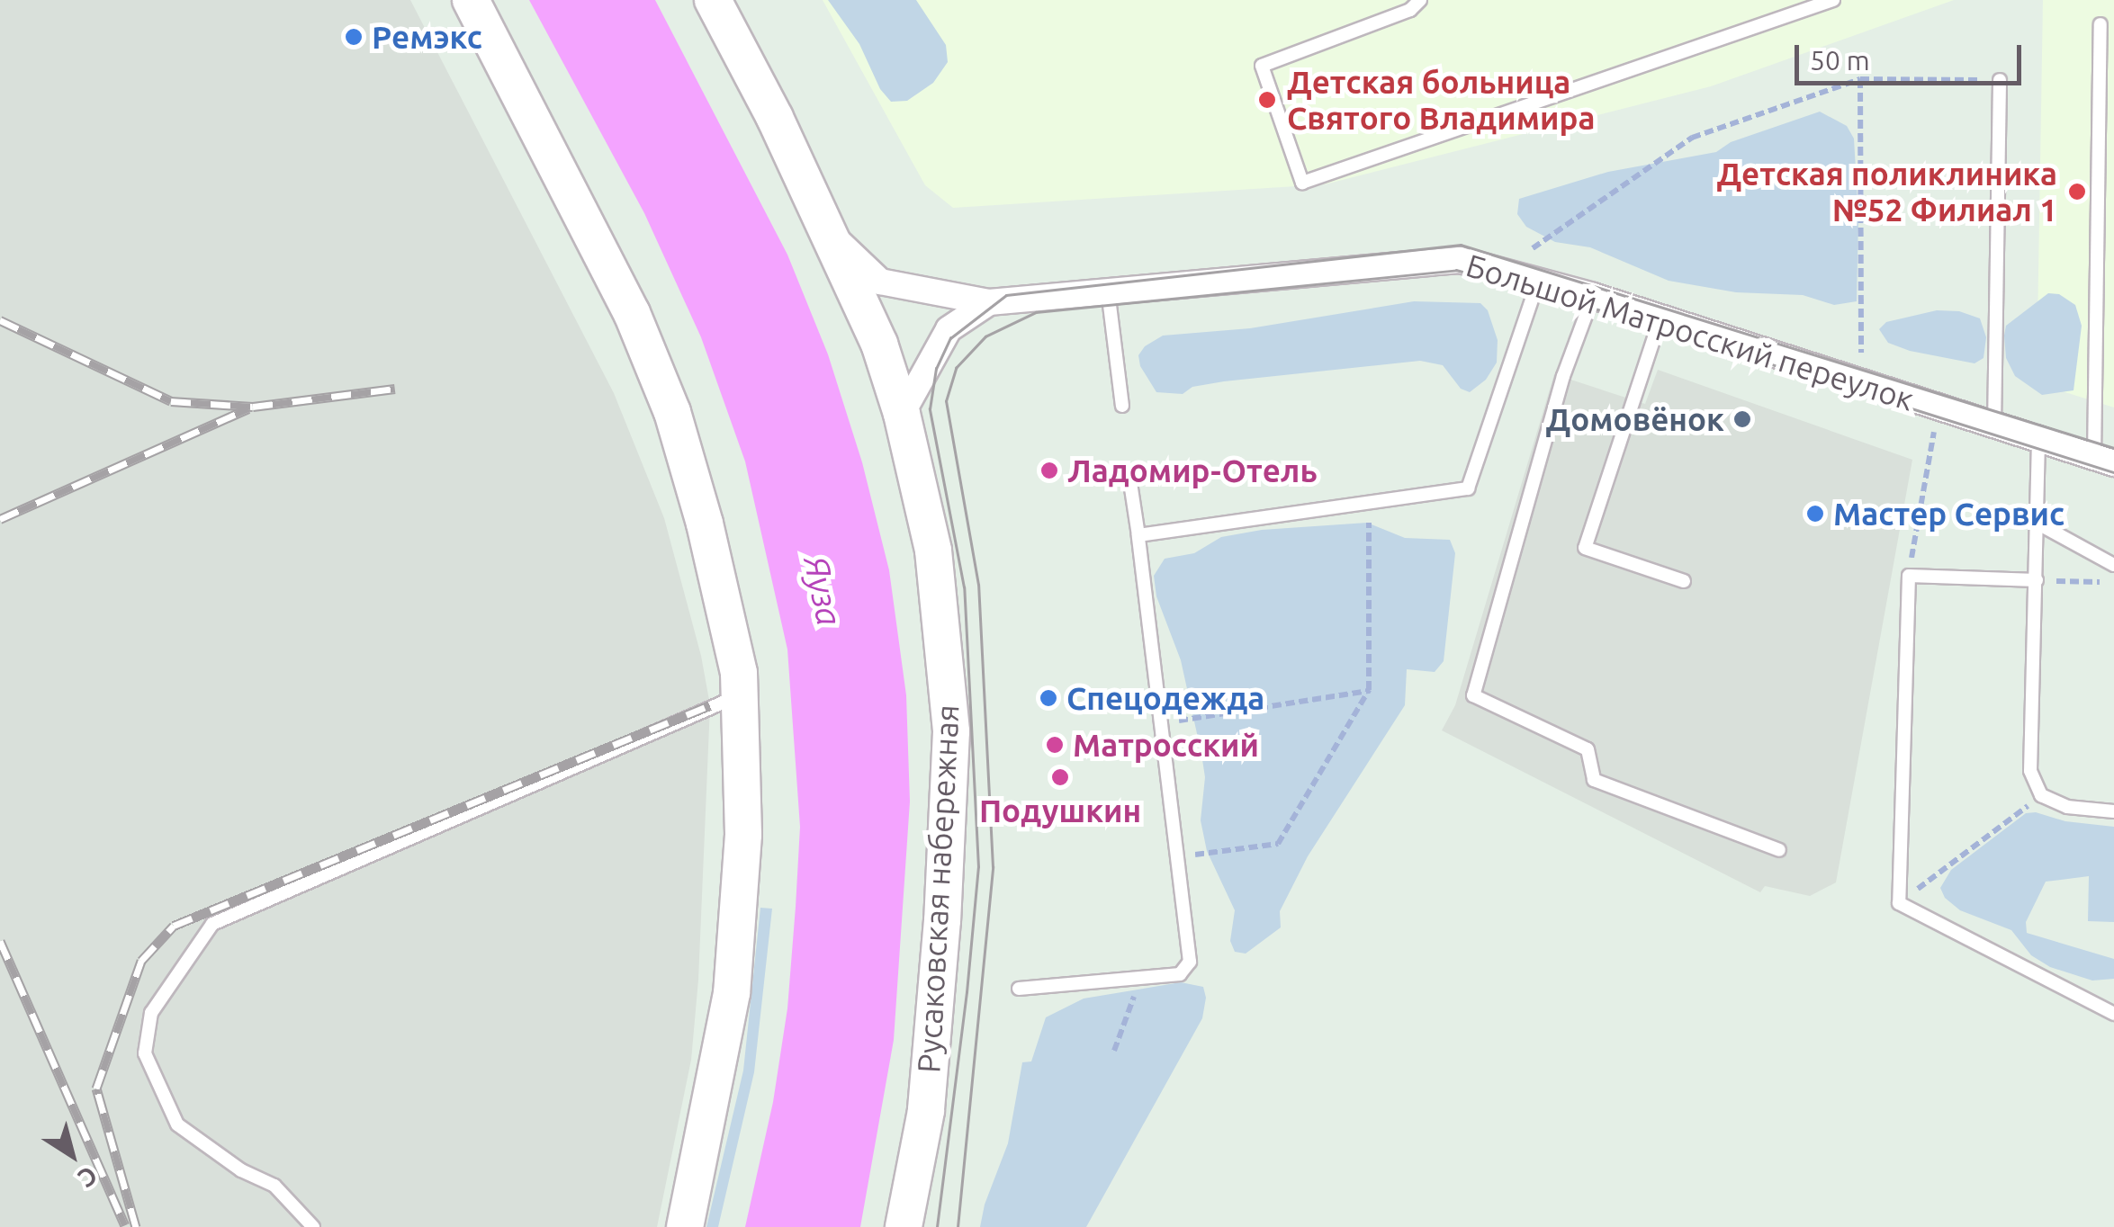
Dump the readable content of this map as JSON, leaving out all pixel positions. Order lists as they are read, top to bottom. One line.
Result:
{"streets":{"main road":["Русаковская набережная"],"street":["Большой Матросский переулок"]},"crossings":[["Большой Матросский переулок","Русаковская набережная"]],"water":["Яуза"],"places":["Ремэкс","Детская больница Святого Владимира","Детская поликлиника №52 Филиал 1","Домовёнок","Ладомир-Отель","Мастер Сервис","Спецодежда","Матросский","Подушкин"],"scale_bar":"50 m","north":"bottom right"}
